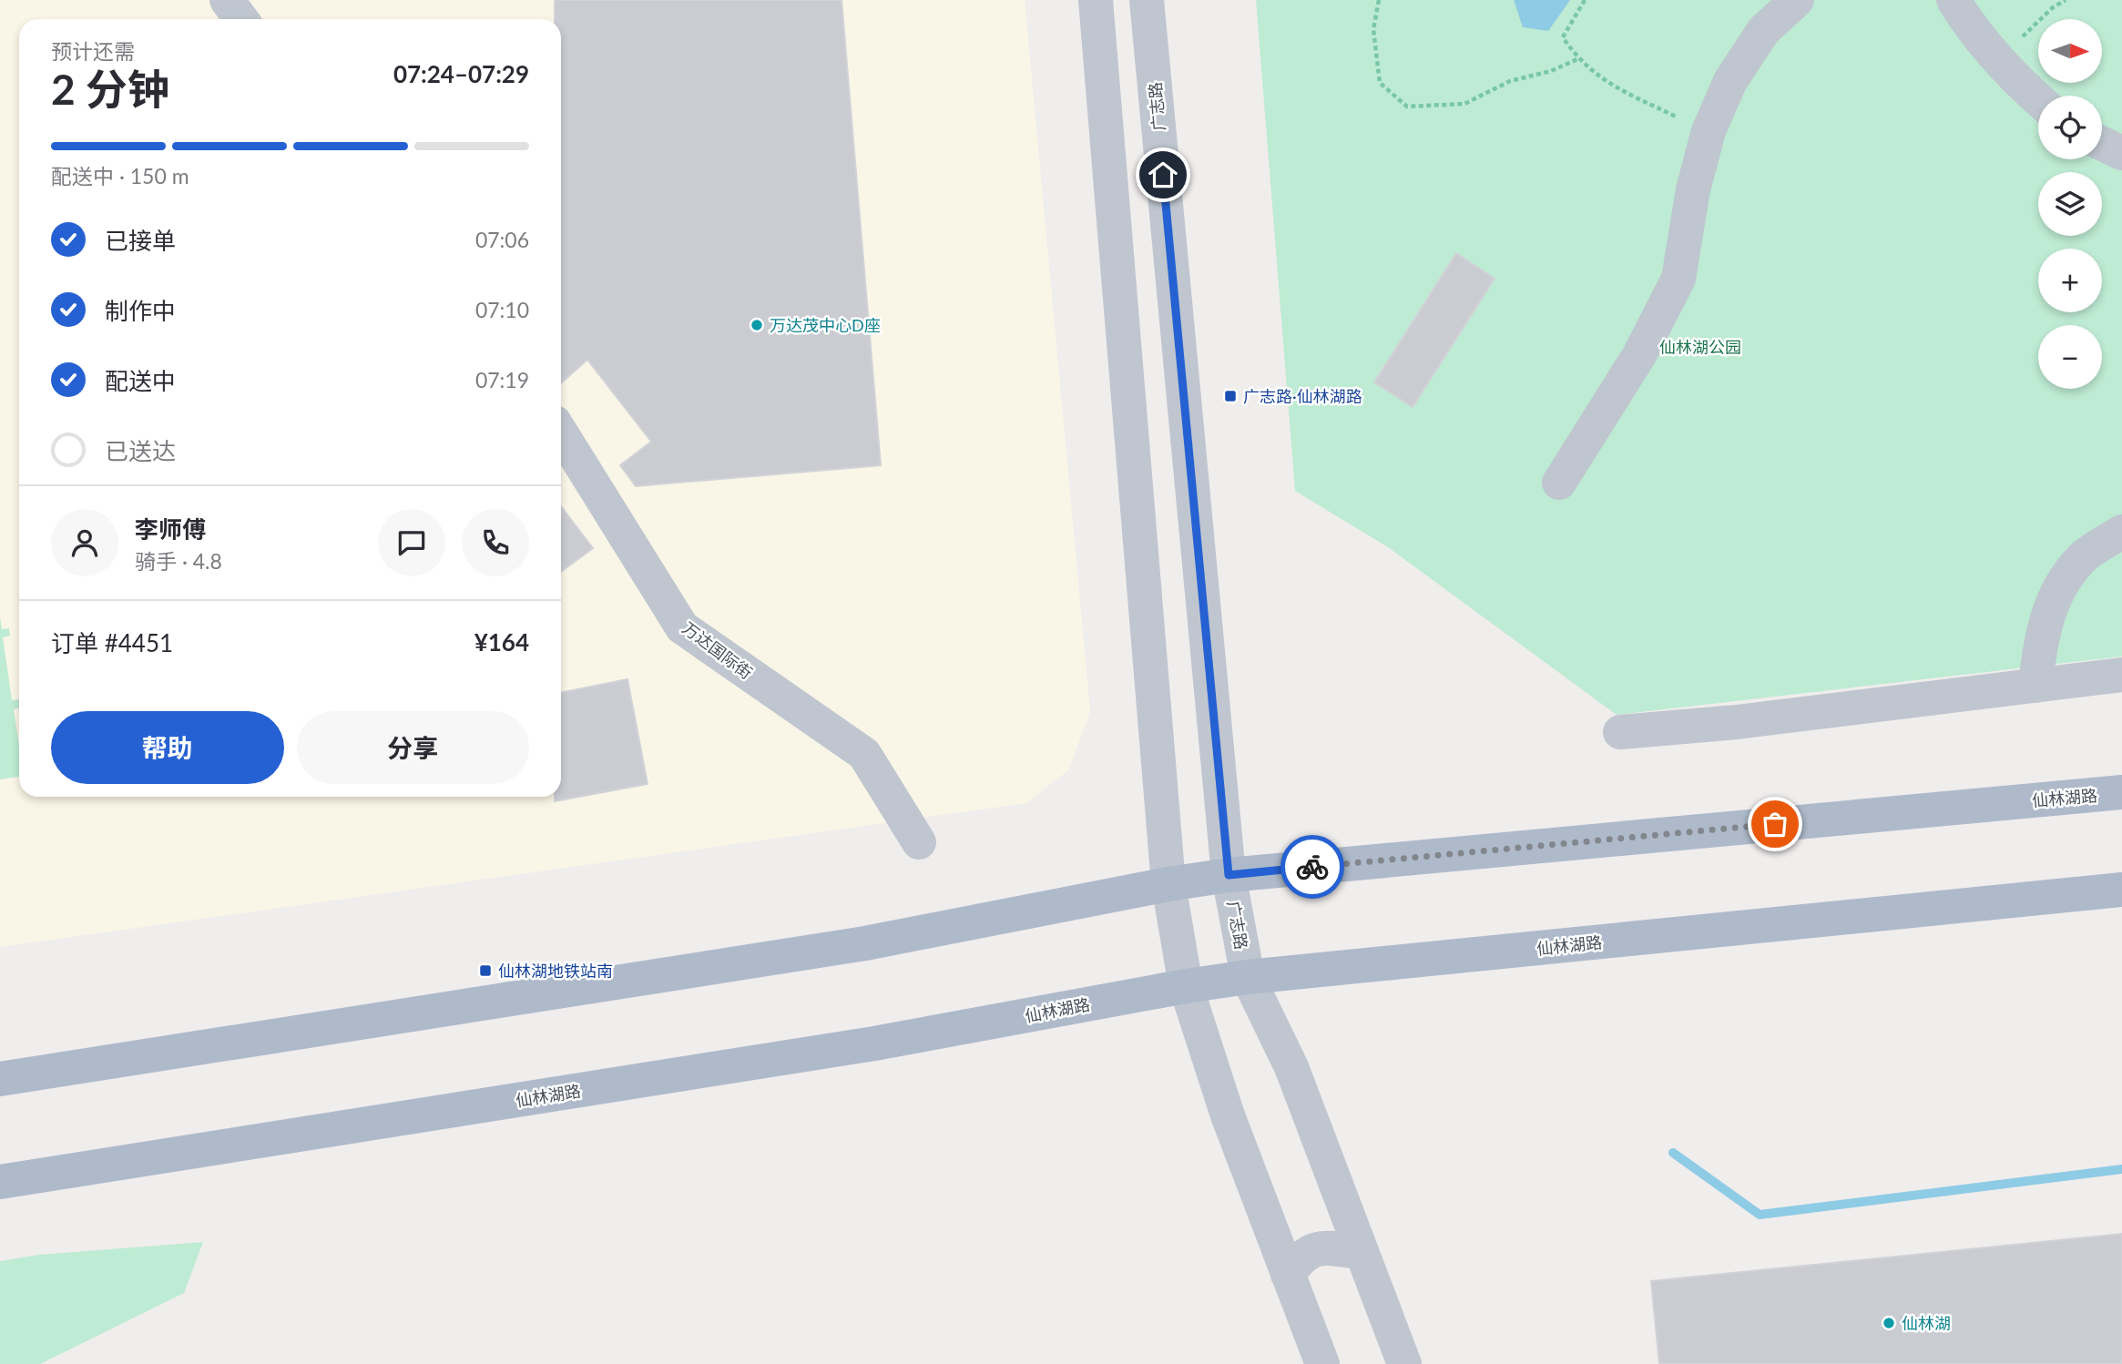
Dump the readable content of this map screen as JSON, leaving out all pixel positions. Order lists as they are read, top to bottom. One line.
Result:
{"streets":{"main road":["仙林湖路"],"street":["广志路","万达国际街"]},"crossings":[["广志路","仙林湖路"]],"parks":["仙林湖公园"],"places":{"other":["万达茂中心D座","仙林湖"],"transit":["广志路·仙林湖路","仙林湖地铁站南"]},"north":"right","page":{"map_buttons":["+","−"],"heading":["2 分钟","预计还需","07:24–07:29"],"panel":["李师傅","骑手 · 4.8","订单 #4451","¥164"],"bar":"配送中 · 150 m","list":[["已接单","07:06"],["制作中","07:10"],["配送中","07:19"],"已送达"],"buttons":["帮助","分享"]}}
